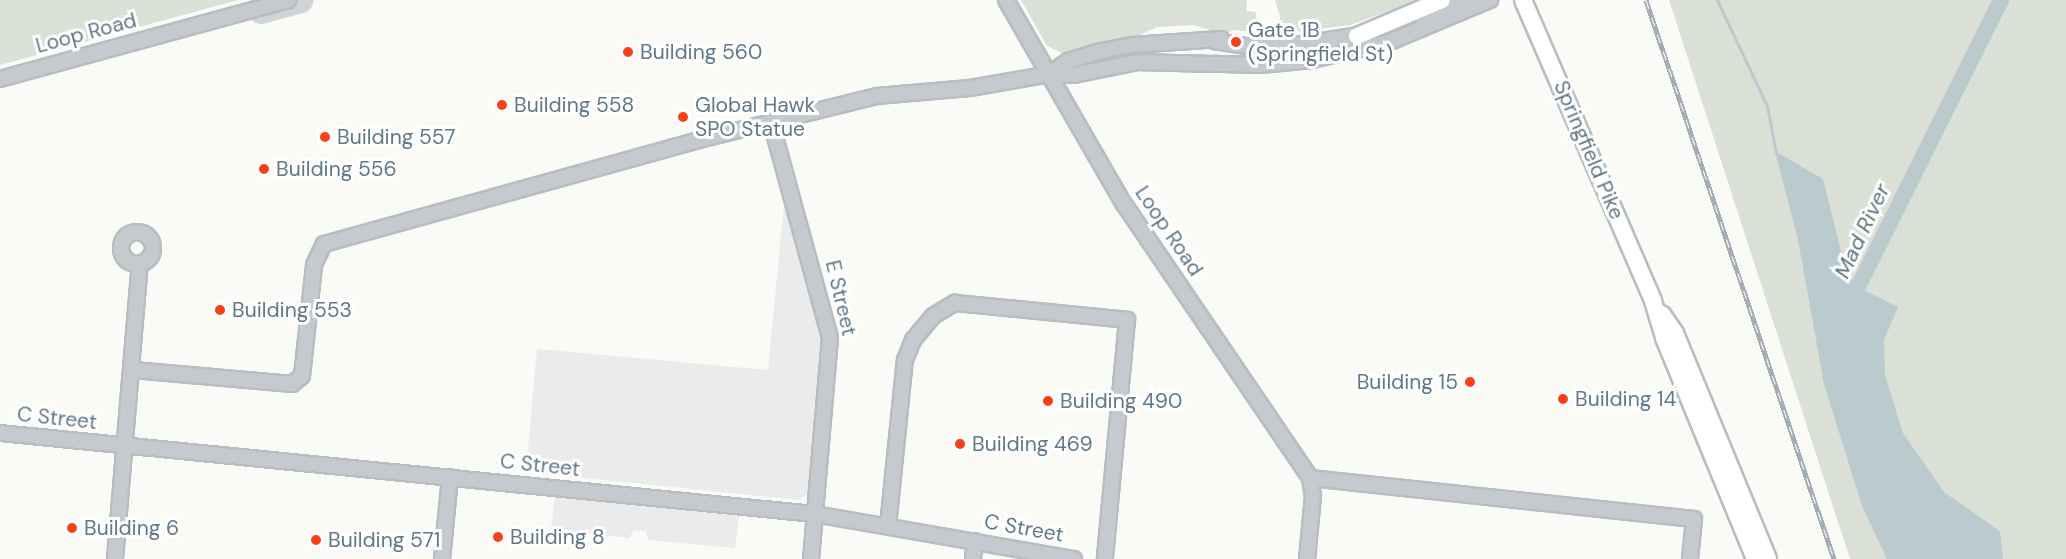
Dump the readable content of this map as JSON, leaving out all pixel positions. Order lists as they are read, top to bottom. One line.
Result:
{"streets":{"main road":["Springfield Pike"],"street":["Loop Road","E Street","C Street"]},"crossings":[["E Street","C Street"]],"water":["Mad River"],"places":["Gate 1B (Springfield St)","Building 560","Building 558","Global Hawk SPO Statue","Building 557","Building 556","Building 553","Building 15","Building 14","Building 490","Building 469","Building 6","Building 8","Building 571"]}
